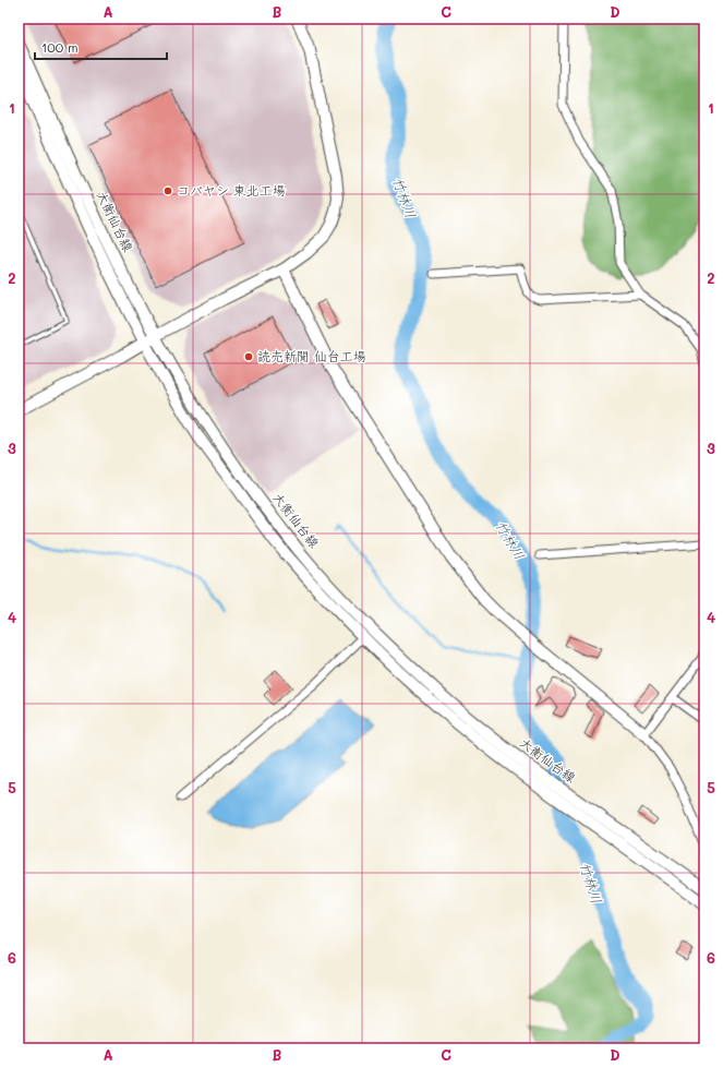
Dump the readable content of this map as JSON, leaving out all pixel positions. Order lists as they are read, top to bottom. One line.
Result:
{"streets":{"main road":["大衡仙台線"]},"water":["竹林川"],"places":["コバヤシ 東北工場","読売新聞 仙台工場"],"scale_bar":"100 m","grid":{"columns":["A","B","C","D"],"rows":["1","2","3","4","5","6"]}}
